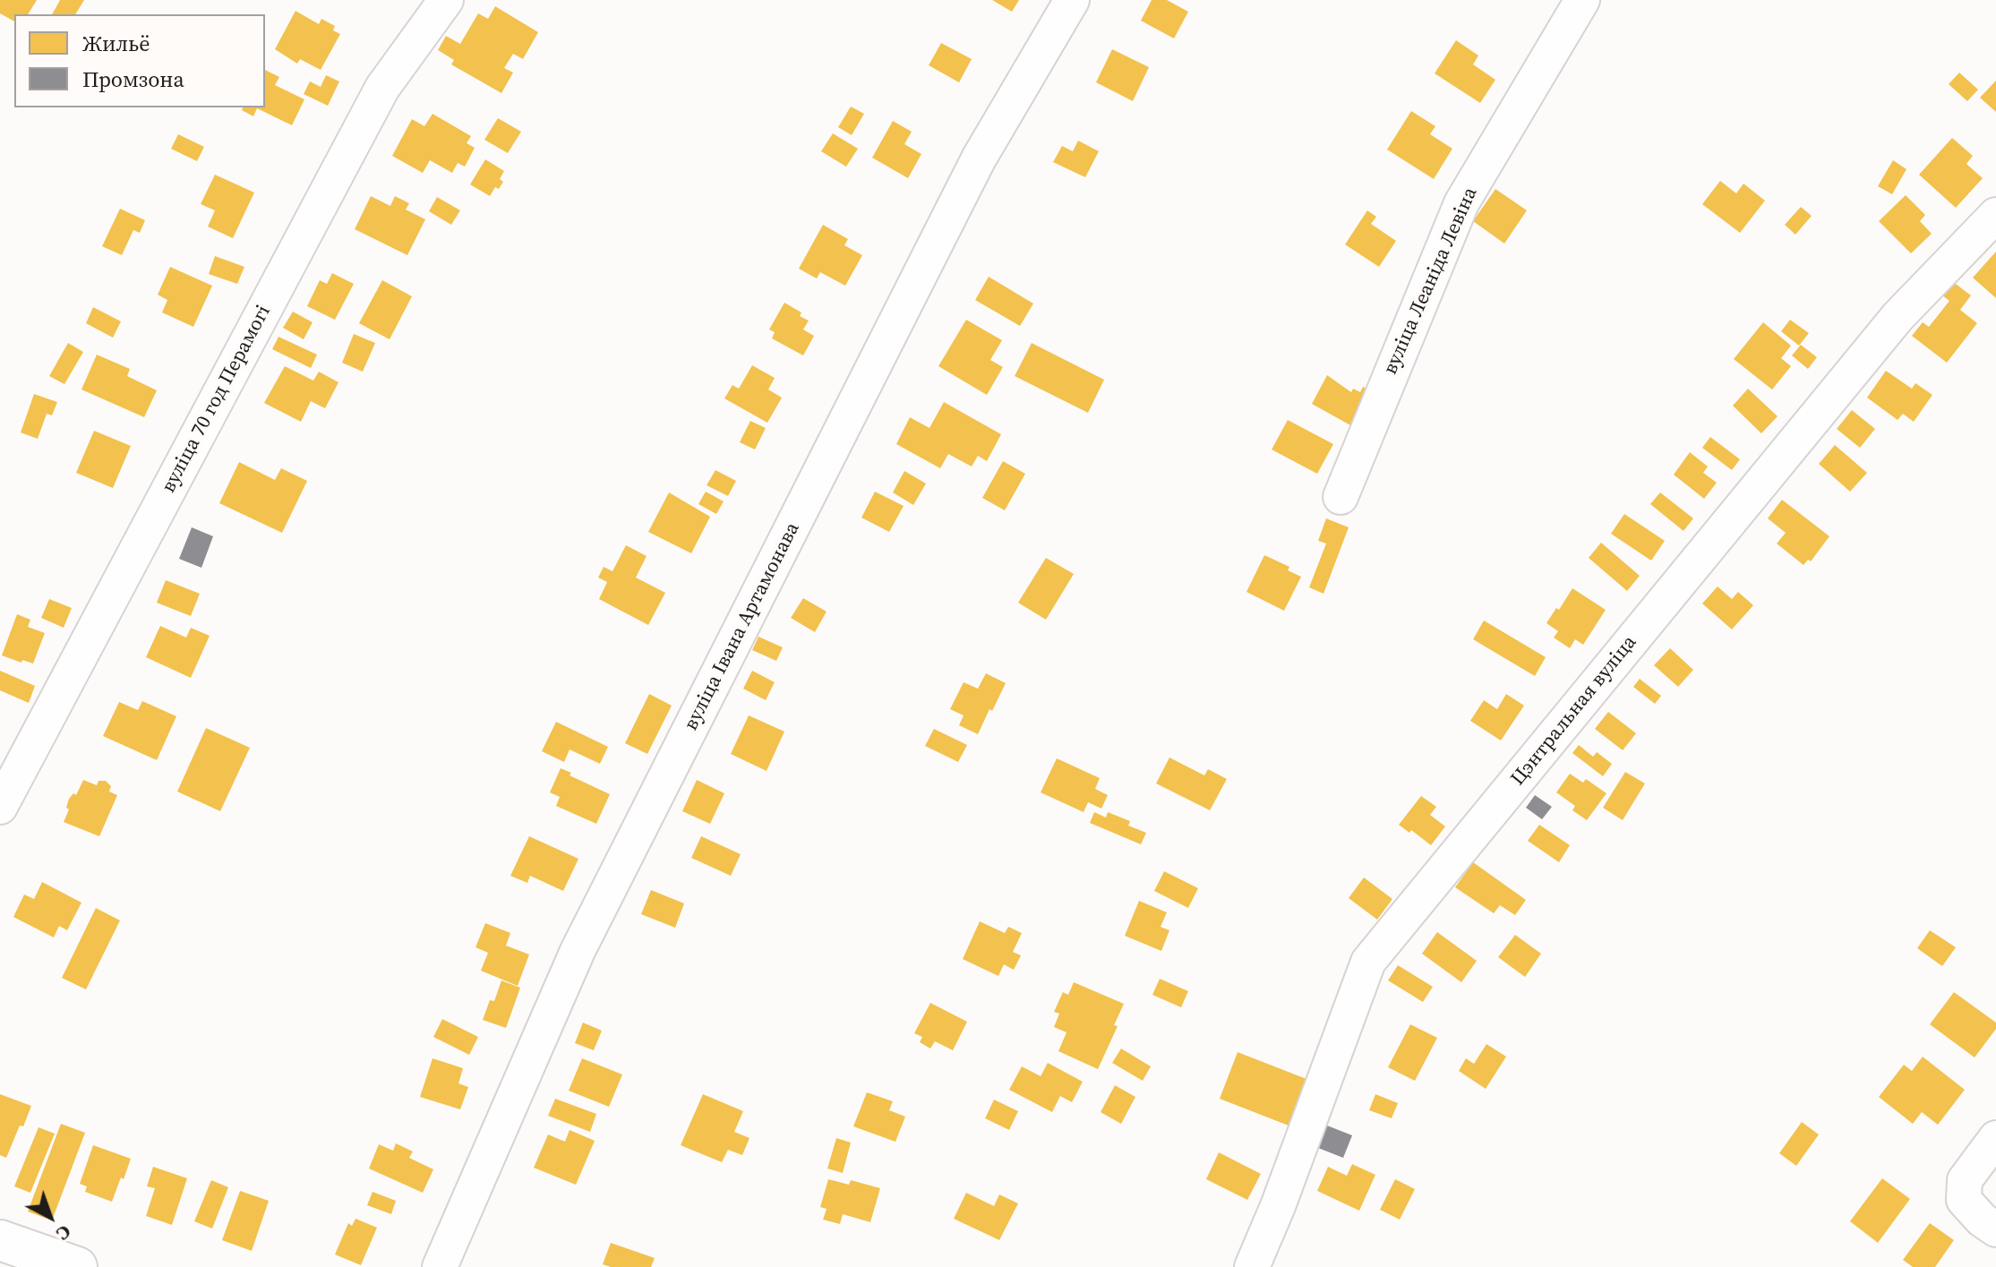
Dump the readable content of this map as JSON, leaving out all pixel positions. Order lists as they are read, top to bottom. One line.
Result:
{"streets":{"street":["вуліца Леаніда Левіна","вуліца 70 год Перамогі","вуліца Івана Артамонава","Цэнтральная вуліца"]},"legend":["Жильё","Промзона"],"north":"bottom right"}
